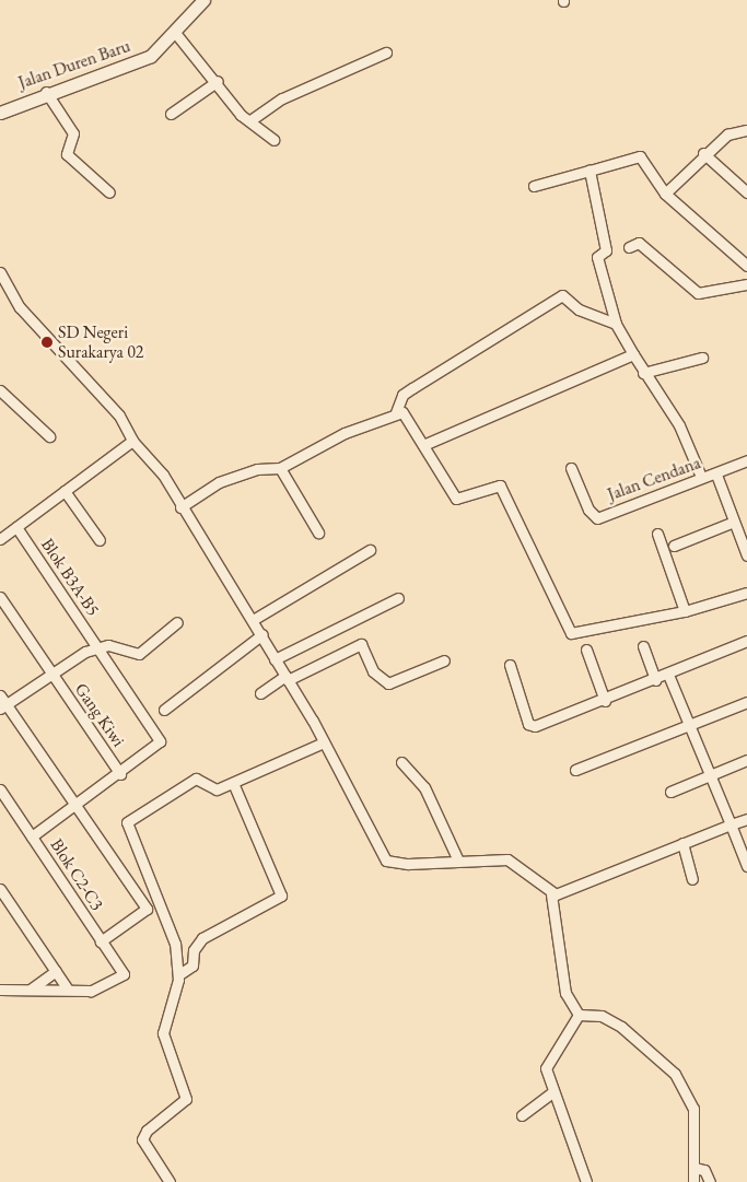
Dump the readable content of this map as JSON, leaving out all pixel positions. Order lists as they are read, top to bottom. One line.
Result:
{"streets":{"street":["Jalan Duren Baru","Jalan Cendana","Blok B3A-B5","Gang Kiwi","Blok C2-C3"]},"crossings":[["Blok B3A-B5","Gang Kiwi"]],"places":["SD Negeri Surakarya 02"]}
